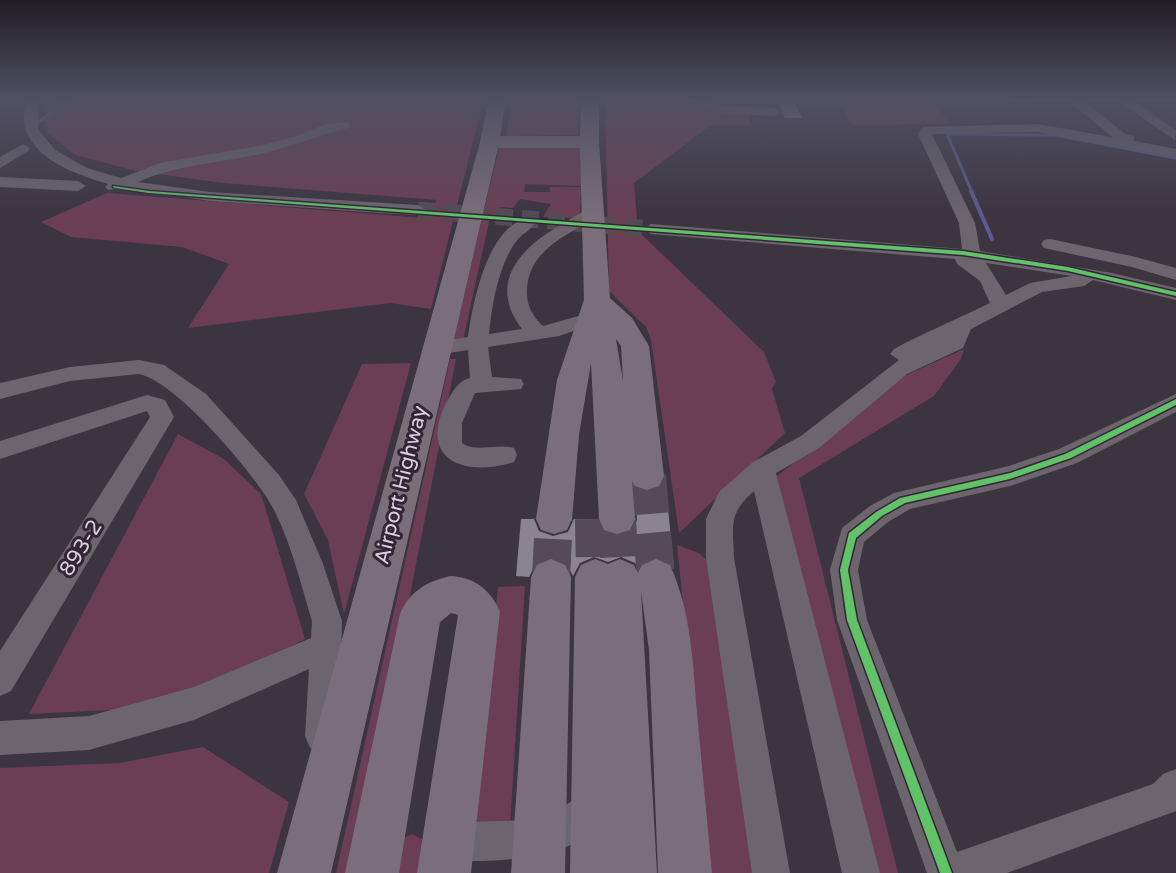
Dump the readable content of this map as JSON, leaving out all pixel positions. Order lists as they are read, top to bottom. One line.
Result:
{"streets":{"highway":["Airport Highway"],"street":["893-2"]}}
